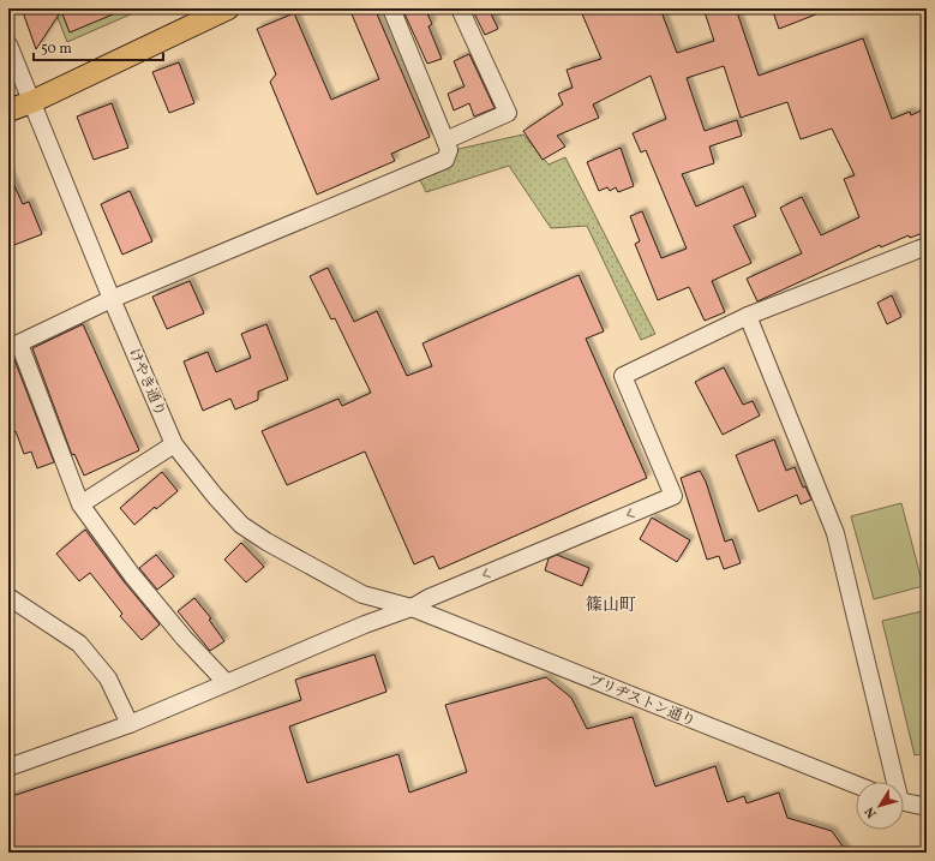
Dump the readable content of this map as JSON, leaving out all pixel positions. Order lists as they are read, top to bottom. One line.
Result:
{"streets":{"street":["けやき通り","ブリヂストン通り"]},"crossings":[["けやき通り","ブリヂストン通り"]],"districts":["篠山町"],"scale_bar":"50 m","north":"bottom left"}
